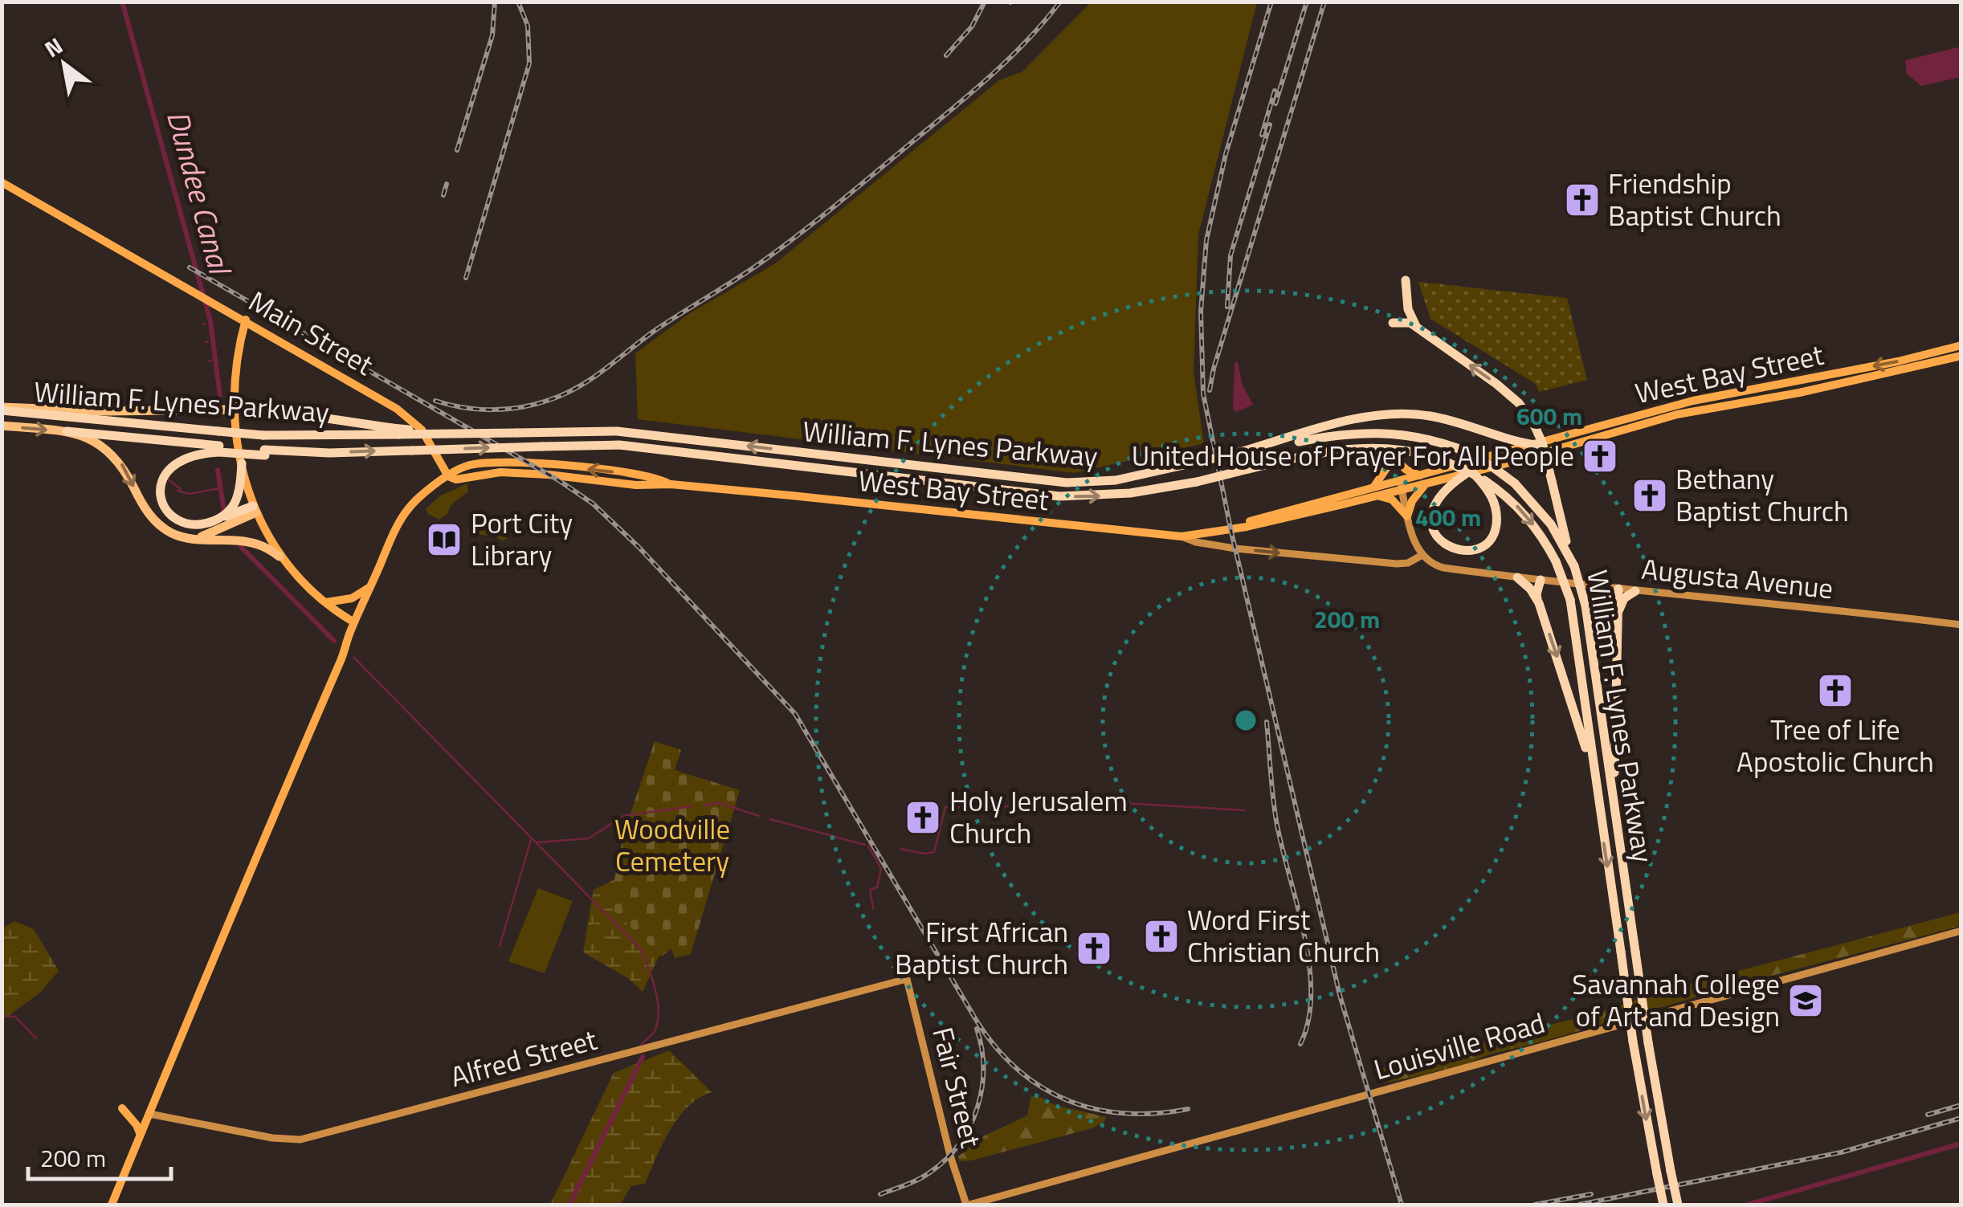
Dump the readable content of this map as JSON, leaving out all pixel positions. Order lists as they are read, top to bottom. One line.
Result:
{"streets":{"highway":["William F. Lynes Parkway"],"main road":["Main Street","West Bay Street","Augusta Avenue","Louisville Road","Alfred Street","Fair Street"]},"crossings":[["Main Street","West Bay Street"],["West Bay Street","William F. Lynes Parkway"],["Louisville Road","Fair Street"],["Alfred Street","Fair Street"]],"water":["Dundee Canal"],"parks":["Woodville Cemetery"],"places":{"church":["Friendship Baptist Church","United House of Prayer For All People","Bethany Baptist Church","Tree of Life Apostolic Church","Holy Jerusalem Church","Word First Christian Church","First African Baptist Church"],"library":["Port City Library"],"school or university":["Savannah College of Art and Design"]},"scale_bar":"200 m","north":"top left","rings":["600 m","400 m","200 m"]}
